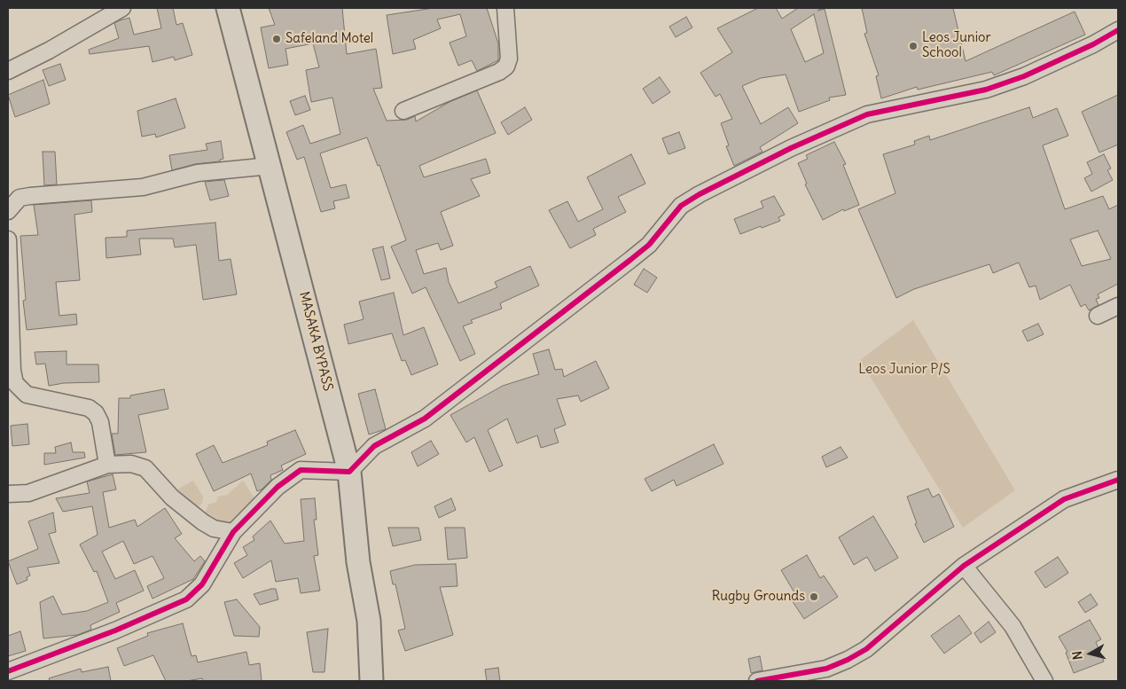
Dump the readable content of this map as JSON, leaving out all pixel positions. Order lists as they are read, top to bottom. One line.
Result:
{"streets":{"highway":["MASAKA BYPASS"]},"parks":["Leos Junior P/S"],"places":["Safeland Motel","Leos Junior School","Rugby Grounds"],"north":"left"}
